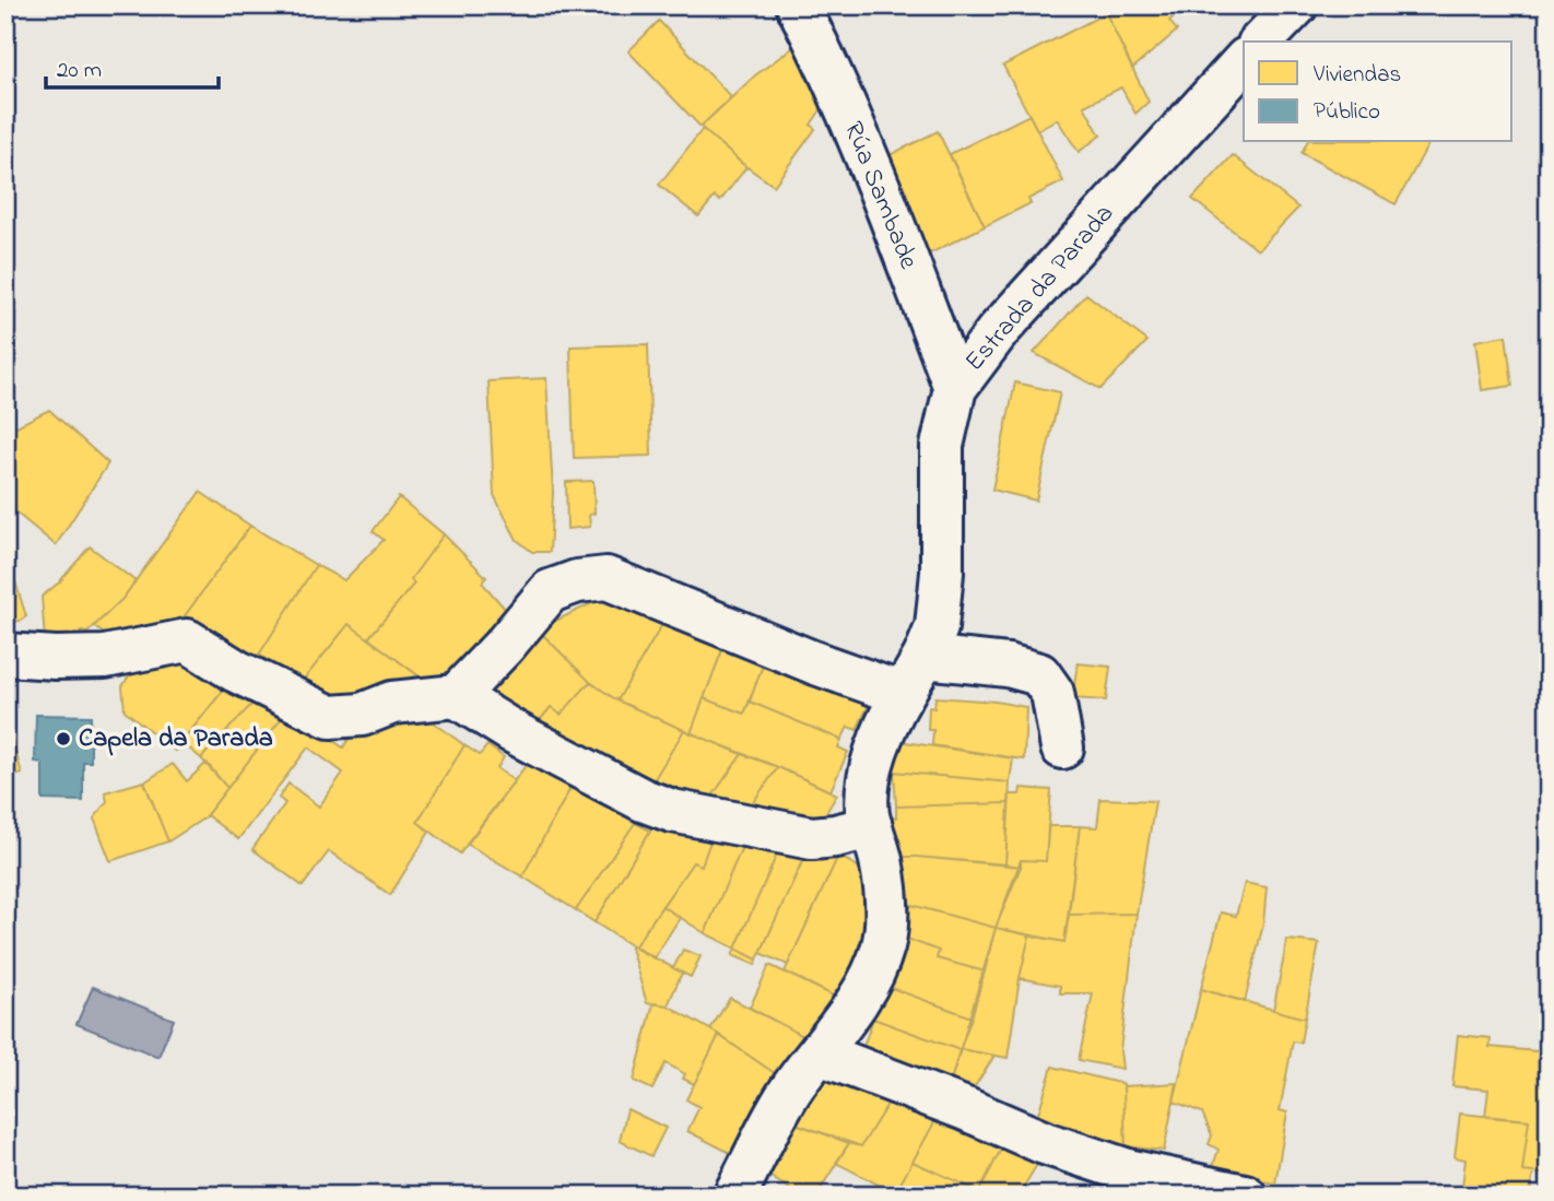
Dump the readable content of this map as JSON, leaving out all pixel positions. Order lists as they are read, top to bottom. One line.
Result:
{"streets":{"street":["Rúa Sambade","Estrada da Parada"]},"crossings":[["Rúa Sambade","Estrada da Parada"]],"places":["Capela da Parada"],"legend":["Viviendas","Público"],"scale_bar":"20 m"}
